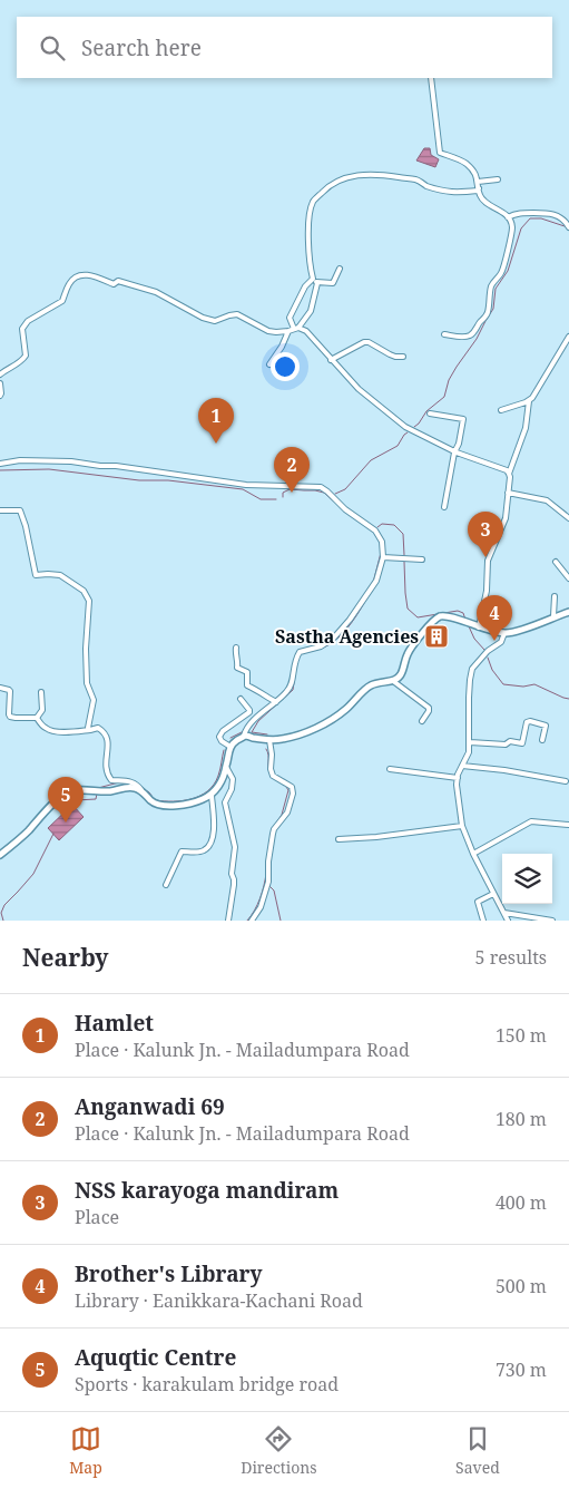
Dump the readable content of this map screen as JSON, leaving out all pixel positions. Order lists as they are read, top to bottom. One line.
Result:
{"places":{"building":["Sastha Agencies"]},"page":{"search":"Search here","pins":["1","2","3","4","5"],"heading":["Nearby","5 results"],"list":[{"mark":"1","name":"Hamlet","note":"Place · Kalunk Jn. - Mailadumpara Road","value":"150 m"},{"mark":"2","name":"Anganwadi 69","note":"Place · Kalunk Jn. - Mailadumpara Road","value":"180 m"},{"mark":"3","name":"NSS karayoga mandiram","note":"Place","value":"400 m"},{"mark":"4","name":"Brother's Library","note":"Library · Eanikkara-Kachani Road","value":"500 m"},{"mark":"5","name":"Aquqtic Centre","note":"Sports · karakulam bridge road","value":"730 m"}],"nav":["Map","Directions","Saved"]}}
